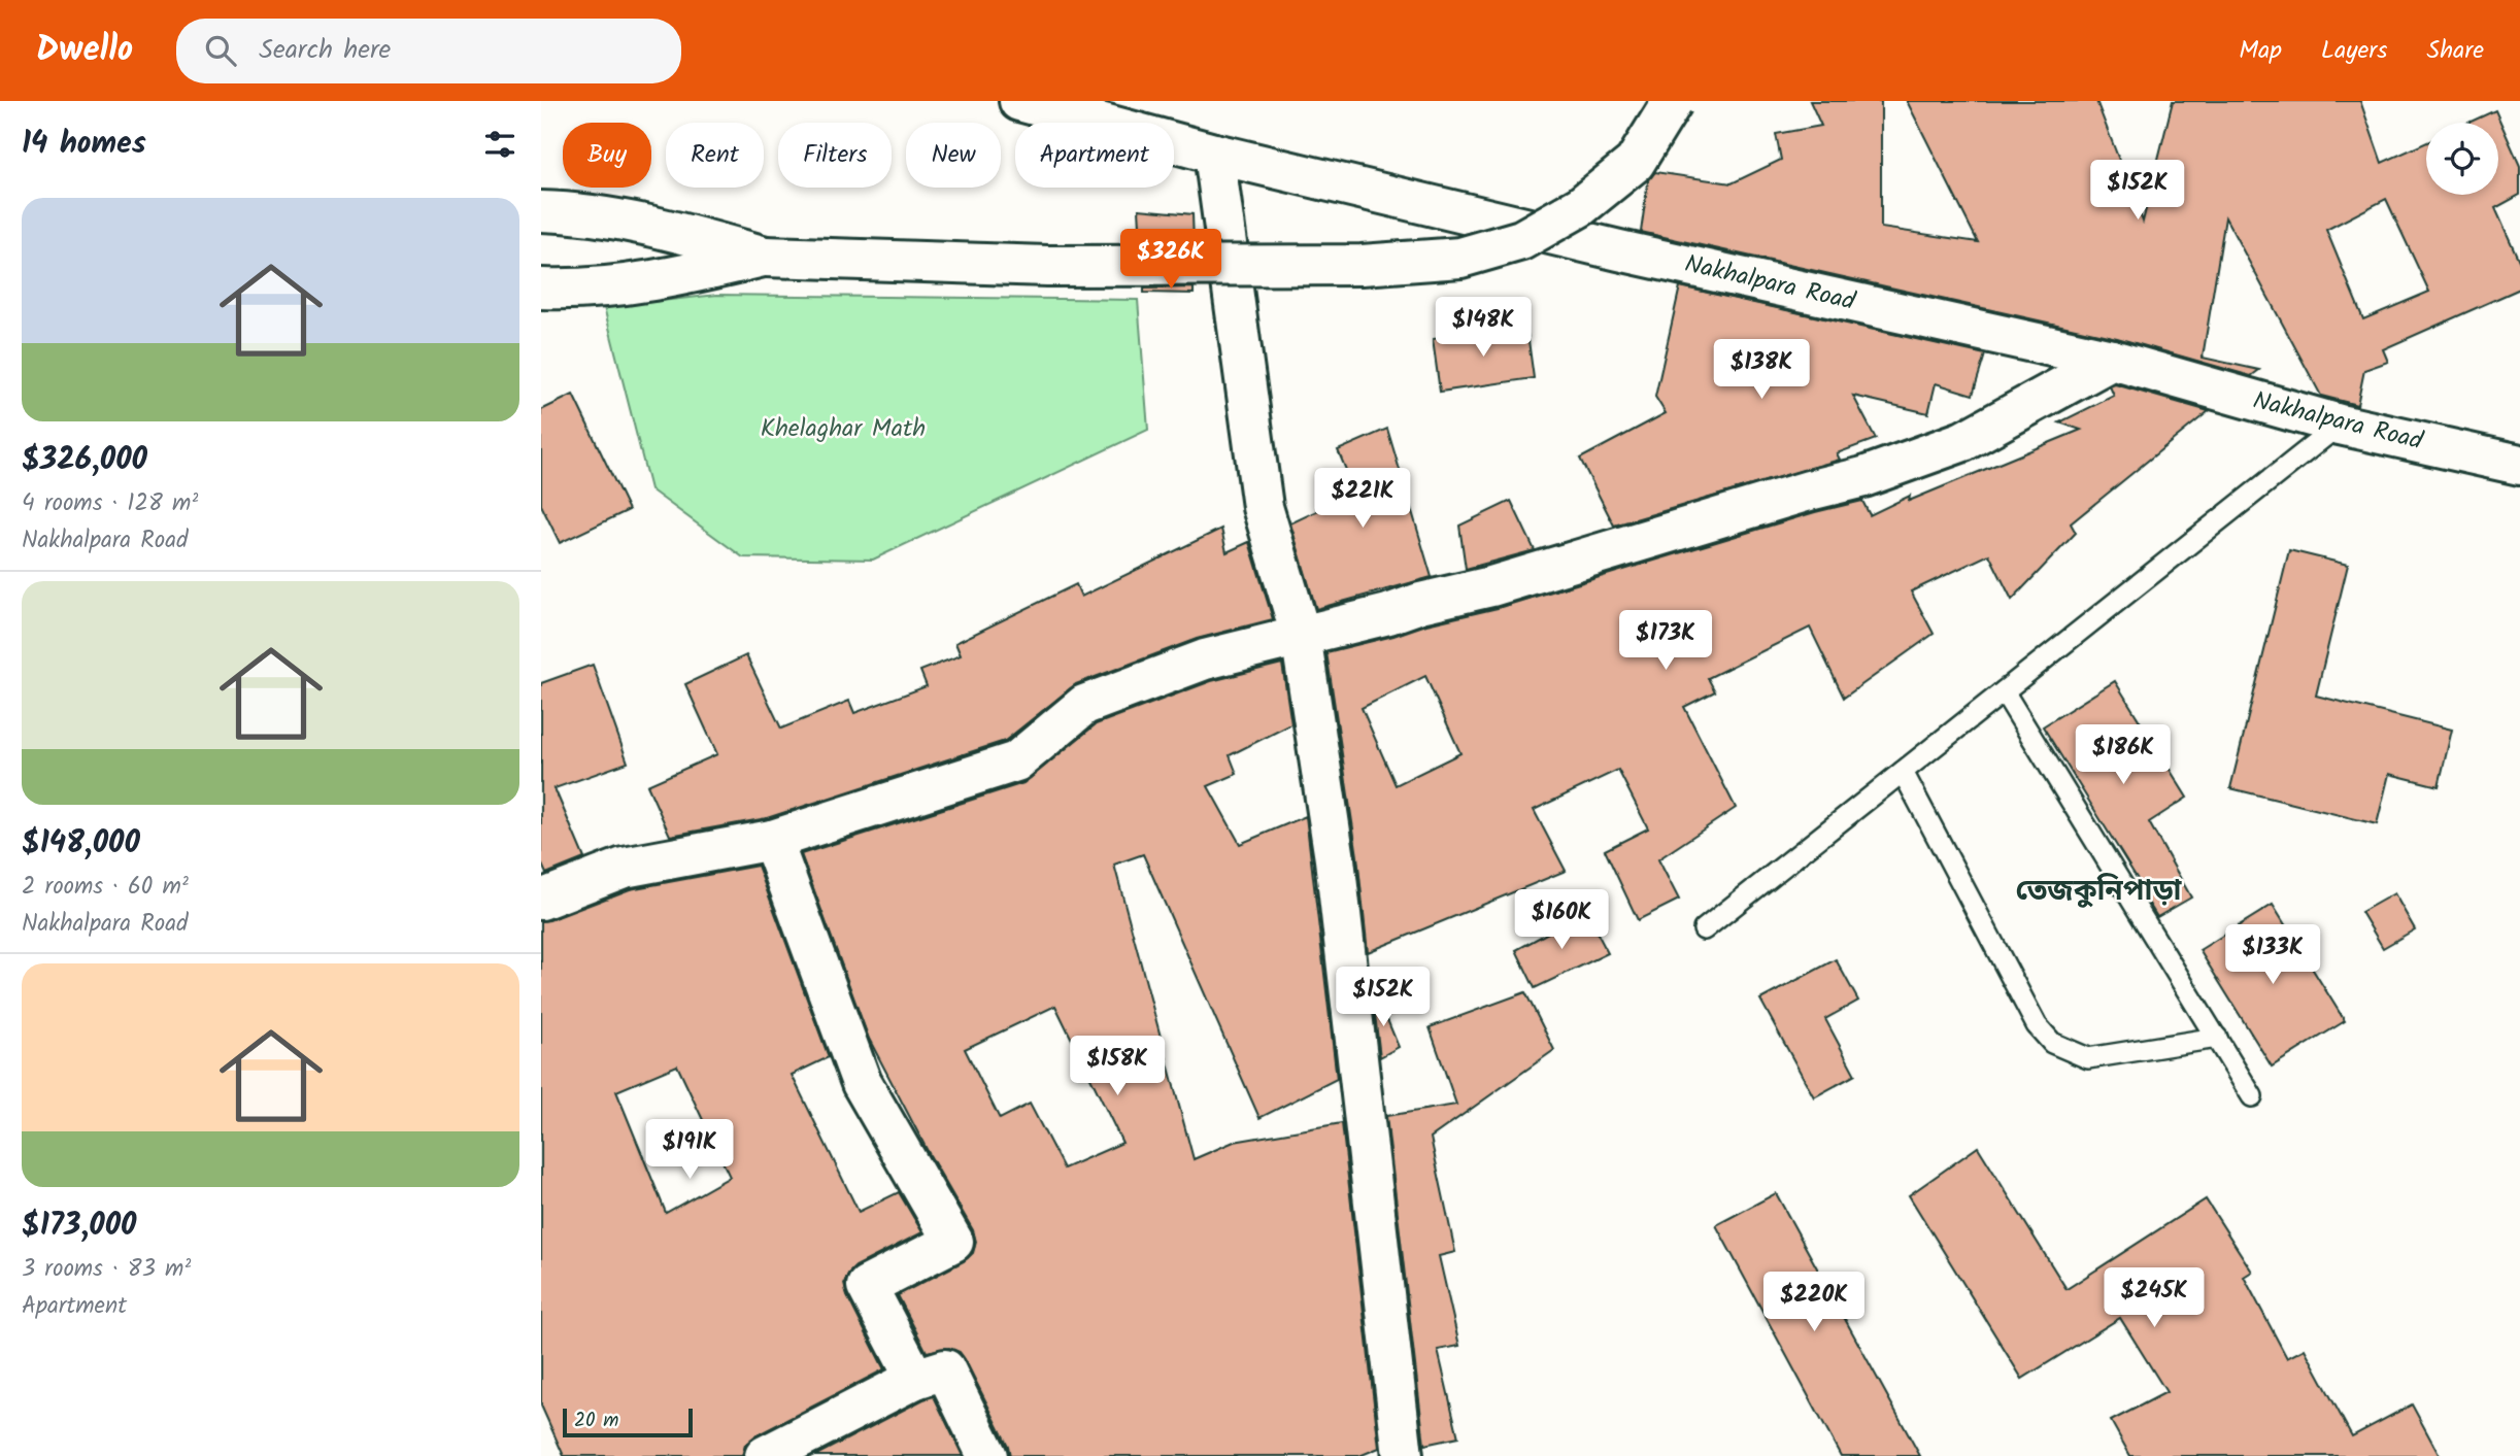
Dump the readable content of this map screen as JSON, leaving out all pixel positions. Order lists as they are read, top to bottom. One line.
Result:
{"streets":{"main road":["Nakhalpara Road"]},"districts":["তেজকুনিপাড়া"],"parks":["Khelaghar Math"],"scale_bar":"20 m","page":{"header":"Dwello","search":"Search here","nav":["Map","Layers","Share"],"heading":"14 homes","chip":["Buy","Rent","Filters","New","Apartment"],"price":["$152K","$326K","$148K","$138K","$221K","$173K","$186K","$160K","$133K","$152K","$158K","$191K","$245K","$220K"],"list":[{"name":"$326,000","note":"4 rooms · 128 m² · Nakhalpara Road"},{"name":"$148,000","note":"2 rooms · 60 m² · Nakhalpara Road"},{"name":"$173,000","note":"3 rooms · 83 m² · Apartment"}],"scale":"20 m"}}
